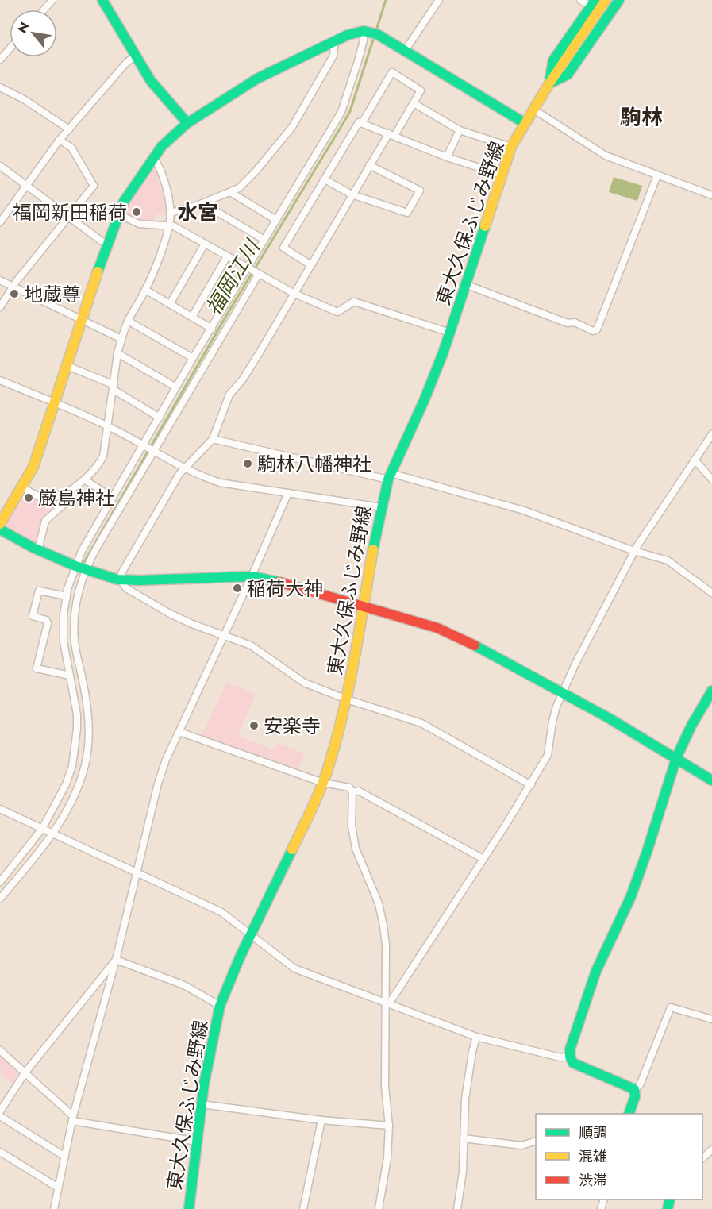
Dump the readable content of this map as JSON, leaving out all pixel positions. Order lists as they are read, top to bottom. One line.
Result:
{"streets":{"street":["東大久保ふじみ野線"]},"districts":["駒林","水宮"],"water":["福岡江川"],"places":["福岡新田稲荷","地蔵尊","駒林八幡神社","厳島神社","稲荷大神","安楽寺"],"legend":["順調","混雑","渋滞"],"north":"top left"}
